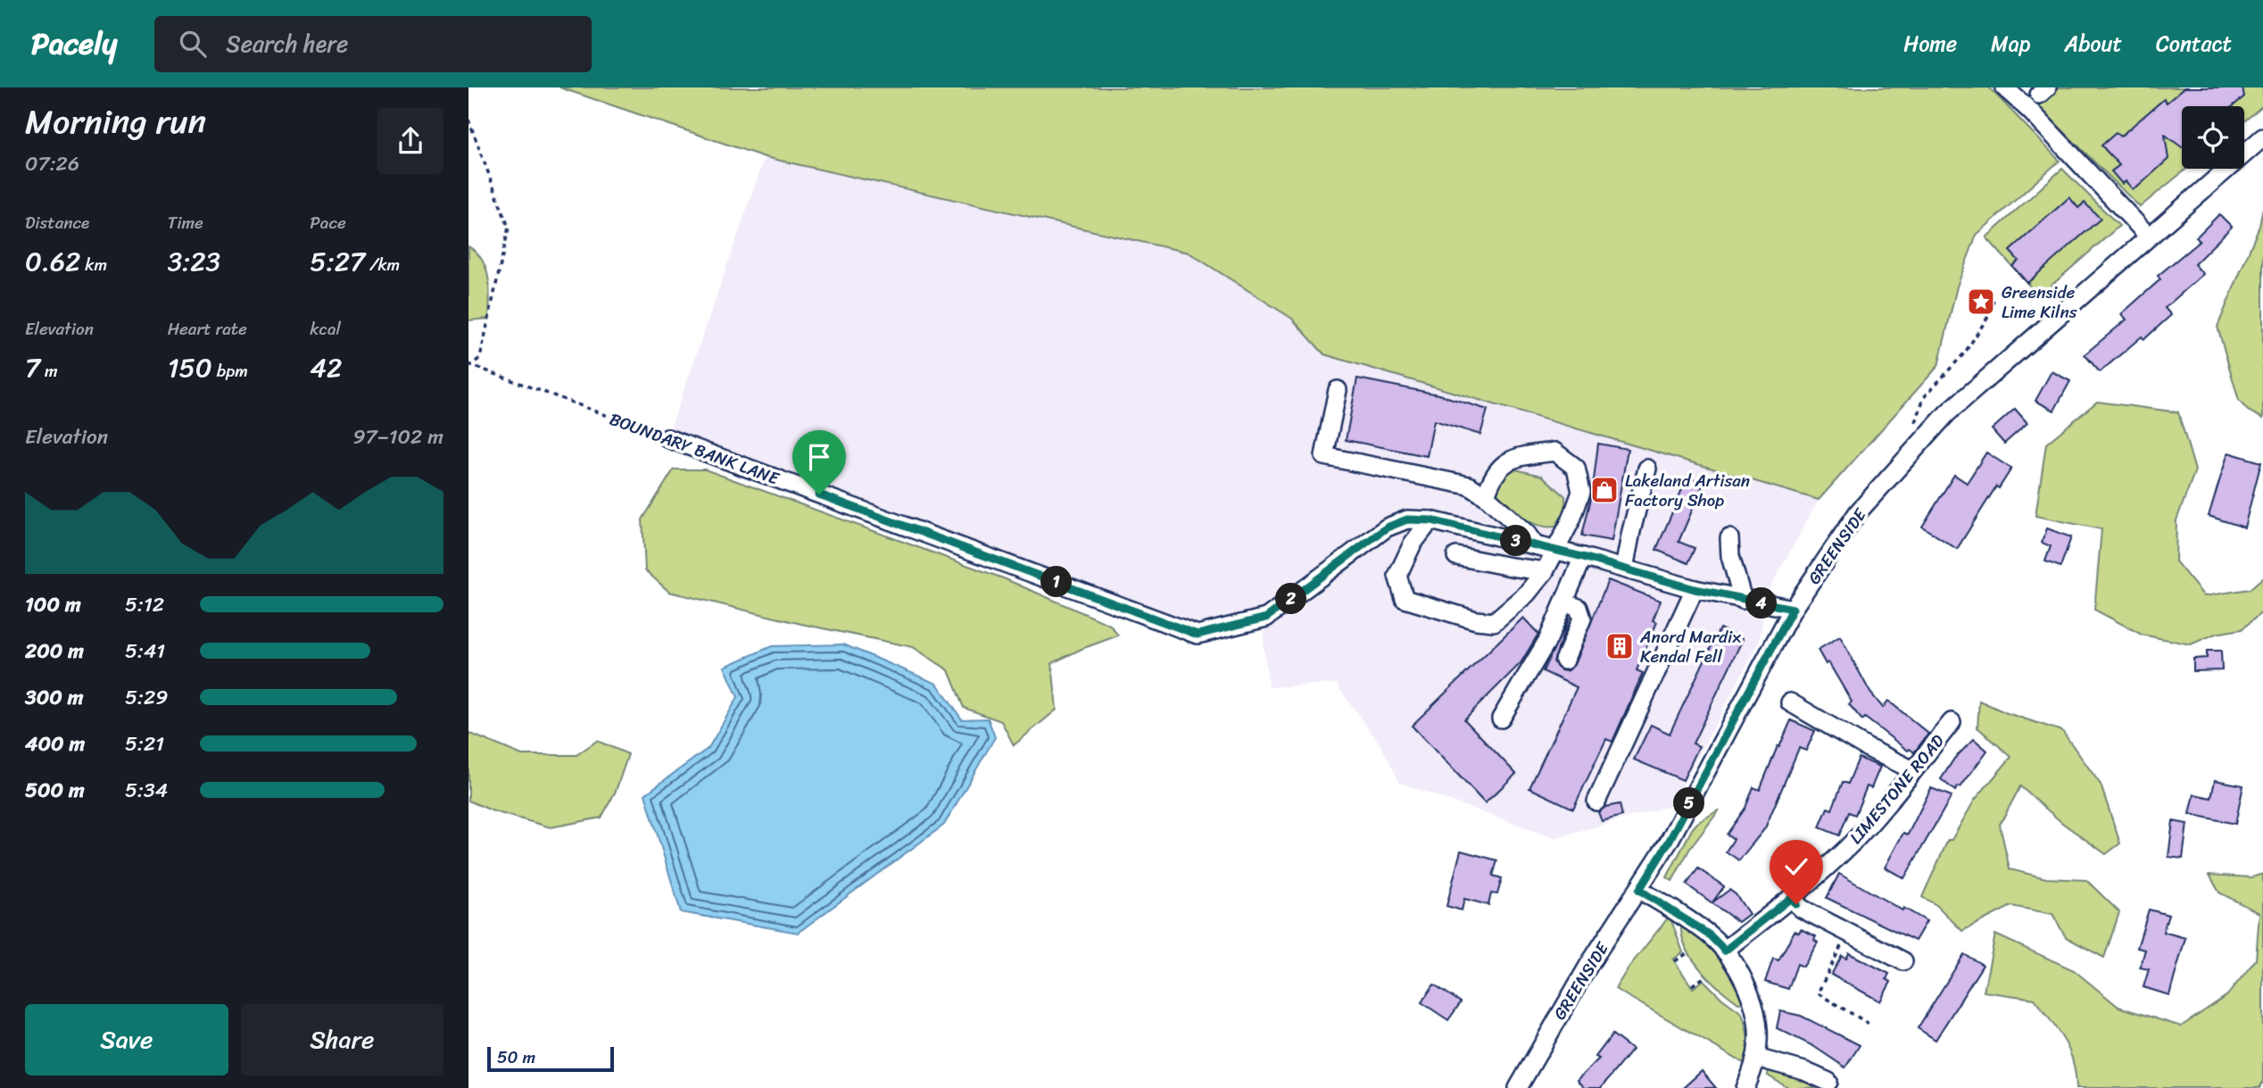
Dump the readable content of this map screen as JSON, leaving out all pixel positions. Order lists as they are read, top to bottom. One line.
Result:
{"streets":{"street":["BOUNDARY BANK LANE","GREENSIDE","LIMESTONE ROAD"]},"crossings":[["BOUNDARY BANK LANE","GREENSIDE"]],"places":{"place":["Greenside Lime Kilns"],"shop":["Lakeland Artisan Factory Shop"],"building":["Anord Mardix Kendal Fell"]},"scale_bar":"50 m","page":{"header":"Pacely","search":"Search here","nav":["Home","Map","About","Contact"],"heading":["Morning run","07:26"],"stats":[["Distance","0.62 km"],["Time","3:23"],["Pace","5:27 /km"],["Elevation","7 m"],["Heart rate","150 bpm"],["kcal","42"]],"chart":["Elevation","97–102 m"],"pins":["3","1","2","4","5"],"list":[{"name":"100 m","note":"5:12"},{"name":"200 m","note":"5:41"},{"name":"300 m","note":"5:29"},{"name":"400 m","note":"5:21"},{"name":"500 m","note":"5:34"}],"buttons":["Save","Share"],"scale":"50 m"}}
